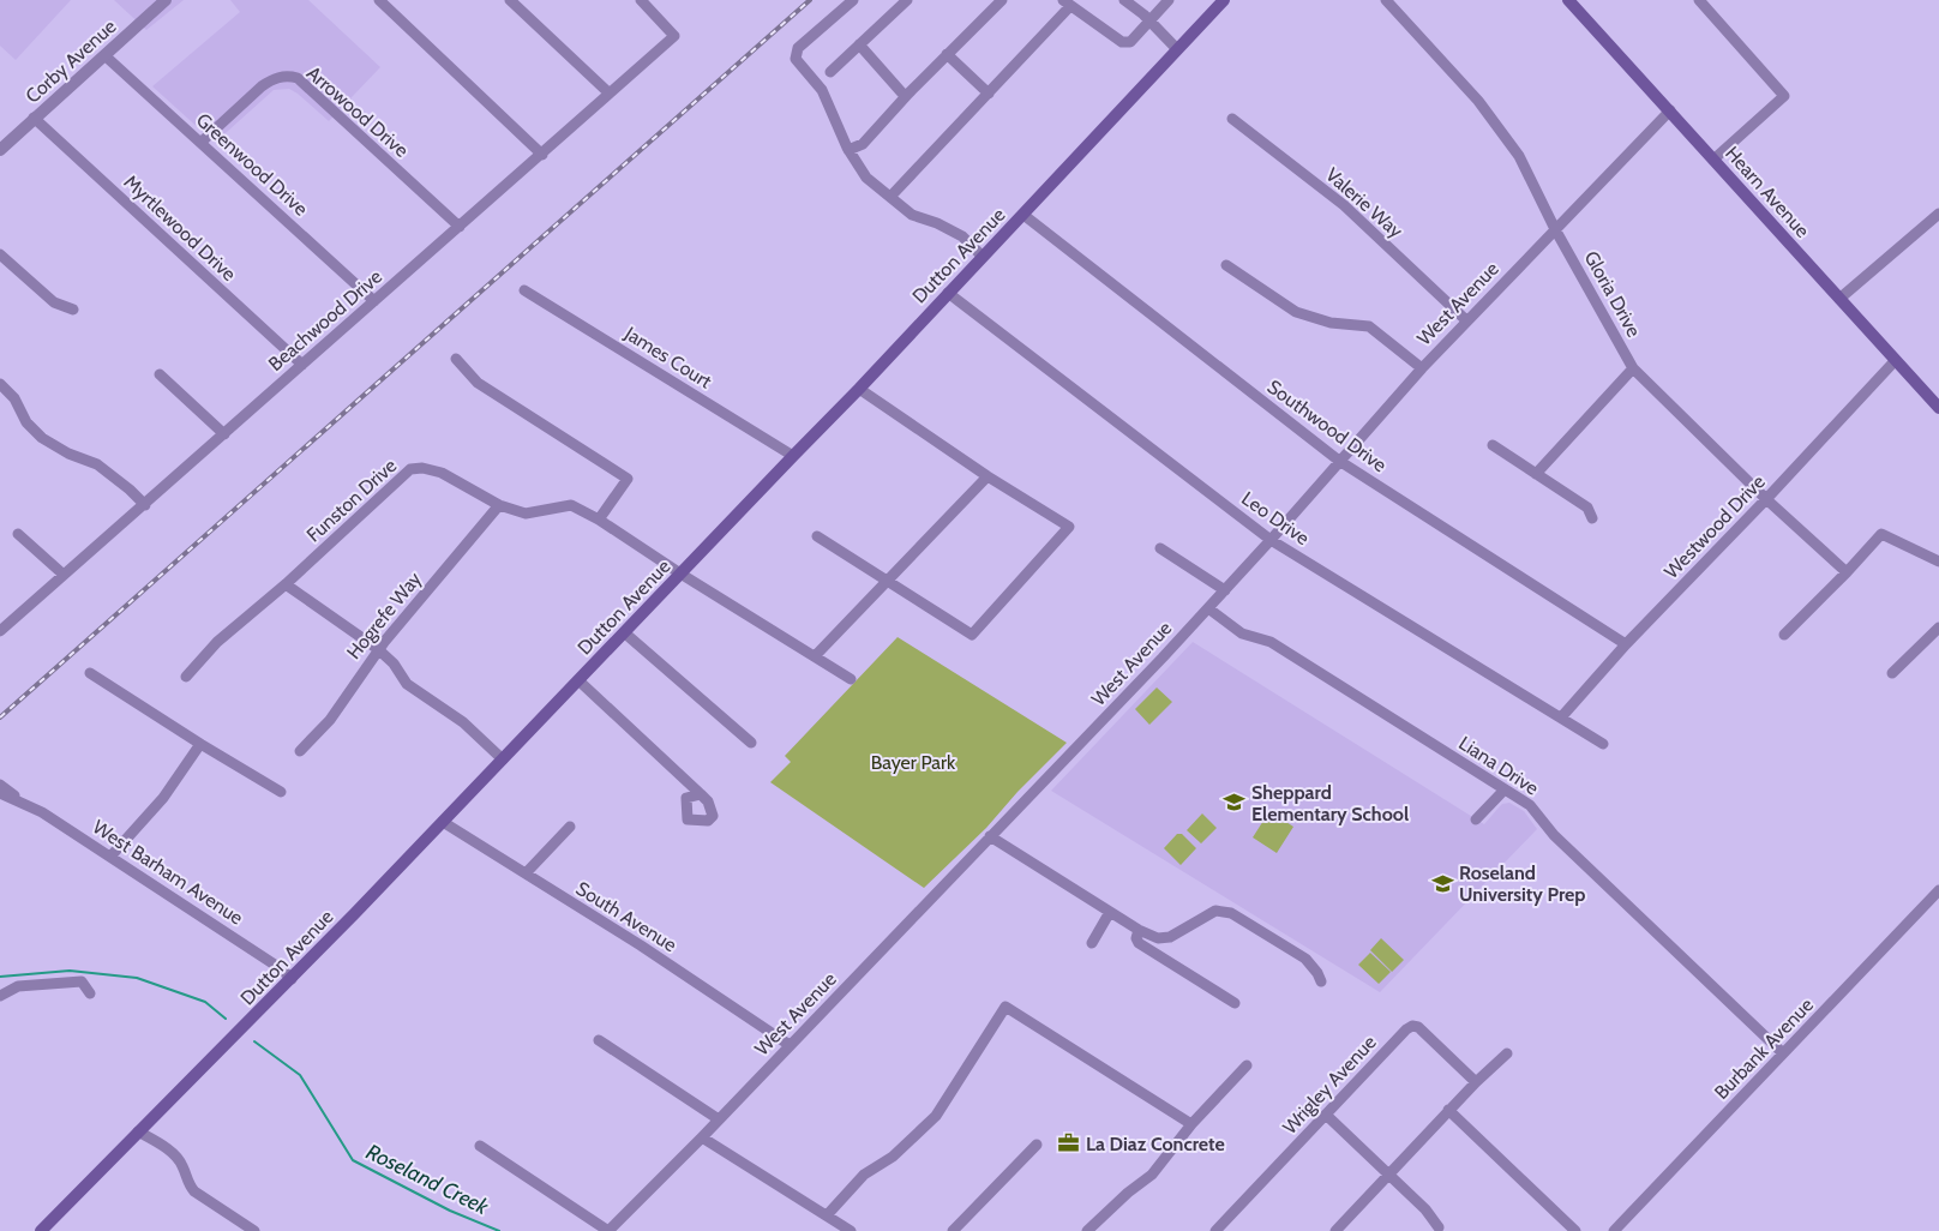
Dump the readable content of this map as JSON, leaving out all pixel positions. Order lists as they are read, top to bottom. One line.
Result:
{"streets":{"main road":["Hearn Avenue","Dutton Avenue"],"street":["Corby Avenue","Arrowood Drive","Greenwood Drive","Valerie Way","Myrtlewood Drive","Gloria Drive","West Avenue","Beachwood Drive","James Court","Southwood Drive","Funston Drive","Leo Drive","Westwood Drive","Hogrefe Way","Liana Drive","West Barham Avenue","South Avenue","Burbank Avenue","Wrigley Avenue"]},"crossings":[["Corby Avenue","Greenwood Drive"],["Corby Avenue","Myrtlewood Drive"],["Arrowood Drive","Greenwood Drive"],["Arrowood Drive","Beachwood Drive"],["Greenwood Drive","Beachwood Drive"],["Hearn Avenue","West Avenue"],["Hearn Avenue","Westwood Drive"],["Valerie Way","West Avenue"],["Myrtlewood Drive","Beachwood Drive"],["Dutton Avenue","James Court"],["Dutton Avenue","Southwood Drive"],["Dutton Avenue","Funston Drive"],["Dutton Avenue","Leo Drive"],["Dutton Avenue","West Barham Avenue"],["Dutton Avenue","South Avenue"],["Gloria Drive","West Avenue"],["Gloria Drive","Westwood Drive"],["West Avenue","Southwood Drive"],["West Avenue","Leo Drive"],["West Avenue","Liana Drive"],["West Avenue","South Avenue"],["Southwood Drive","Westwood Drive"],["Funston Drive","Hogrefe Way"],["Leo Drive","Westwood Drive"],["Liana Drive","Burbank Avenue"]],"water":["Roseland Creek"],"parks":["Bayer Park"],"places":{"school or university":["Sheppard Elementary School","Roseland University Prep"],"office":["La Diaz Concrete"]}}
